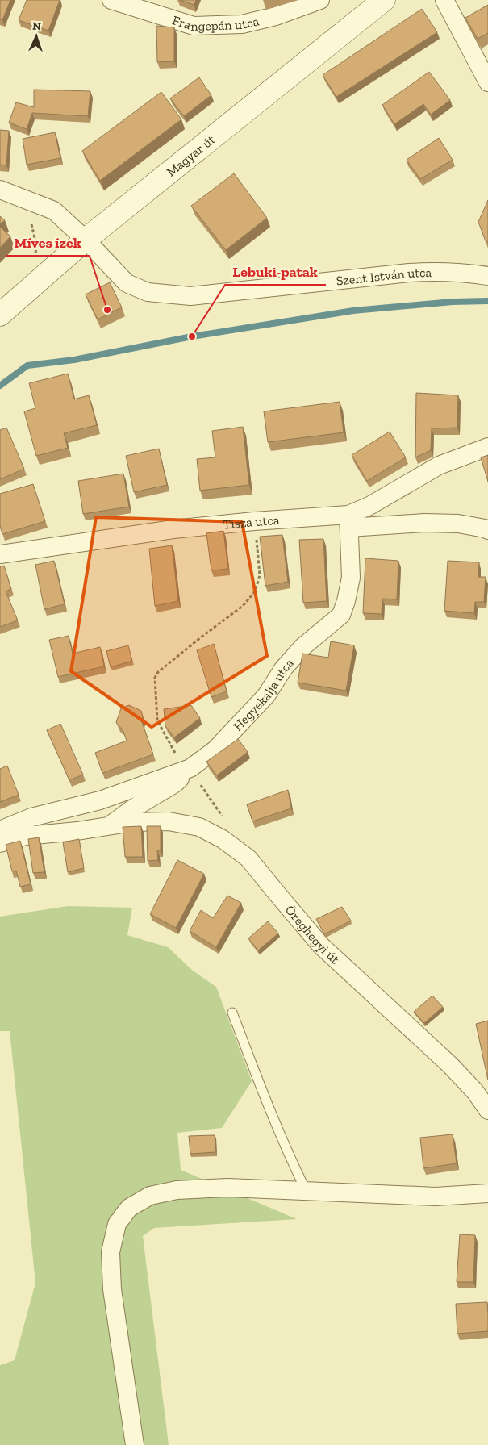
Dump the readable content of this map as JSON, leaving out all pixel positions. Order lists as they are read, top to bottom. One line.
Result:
{"streets":{"street":["Frangepán utca","Magyar út","Szent István utca","Tisza utca","Hegyekalja utca","Öreghegyi út"]},"crossings":[["Magyar út","Szent István utca"],["Tisza utca","Hegyekalja utca"],["Hegyekalja utca","Öreghegyi út"]],"places":["Míves ízek","Lebuki-patak"],"north":"top"}
